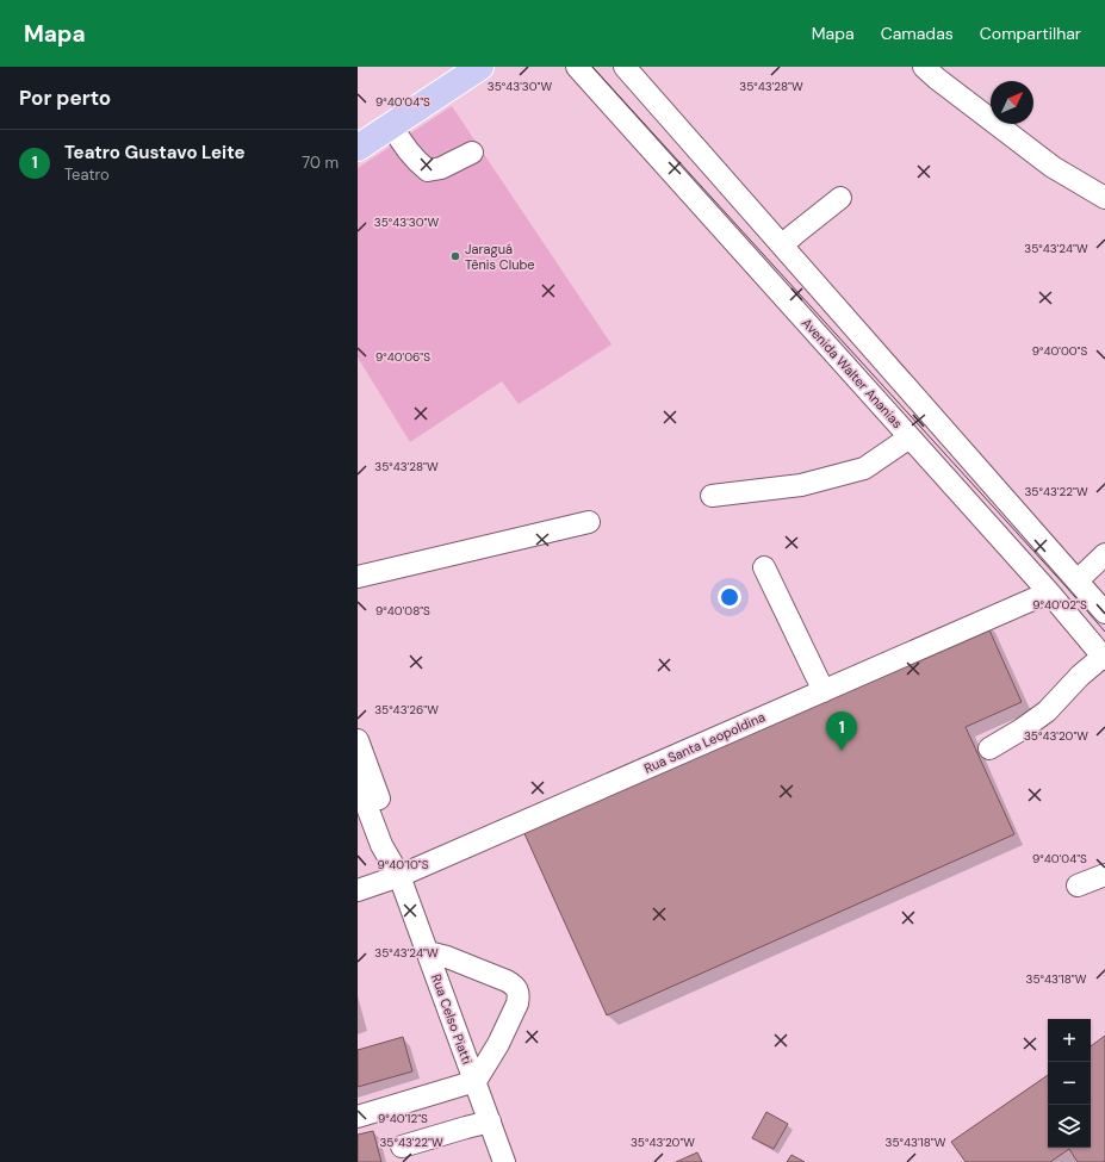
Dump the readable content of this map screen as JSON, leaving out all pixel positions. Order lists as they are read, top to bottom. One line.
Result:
{"streets":{"street":["Avenida Walter Ananias","Rua Santa Leopoldina","Rua Celso Piatti"]},"crossings":[["Avenida Walter Ananias","Rua Santa Leopoldina"],["Rua Santa Leopoldina","Rua Celso Piatti"]],"places":["Jaraguá Tênis Clube"],"north":"top right","page":{"header":"Mapa","nav":["Mapa","Camadas","Compartilhar"],"heading":"Por perto","list":[{"mark":"1","name":"Teatro Gustavo Leite","note":"Teatro","value":"70 m"}],"pins":"1","map_buttons":["+","−"]},"coordinates":["35°43'30\"W","35°43'28\"W","9°40'04\"S","35°43'24\"W","9°40'00\"S","9°40'06\"S","35°43'22\"W","9°40'02\"S","9°40'08\"S","35°43'26\"W","35°43'20\"W","9°40'10\"S","35°43'18\"W","9°40'12\"S"]}
